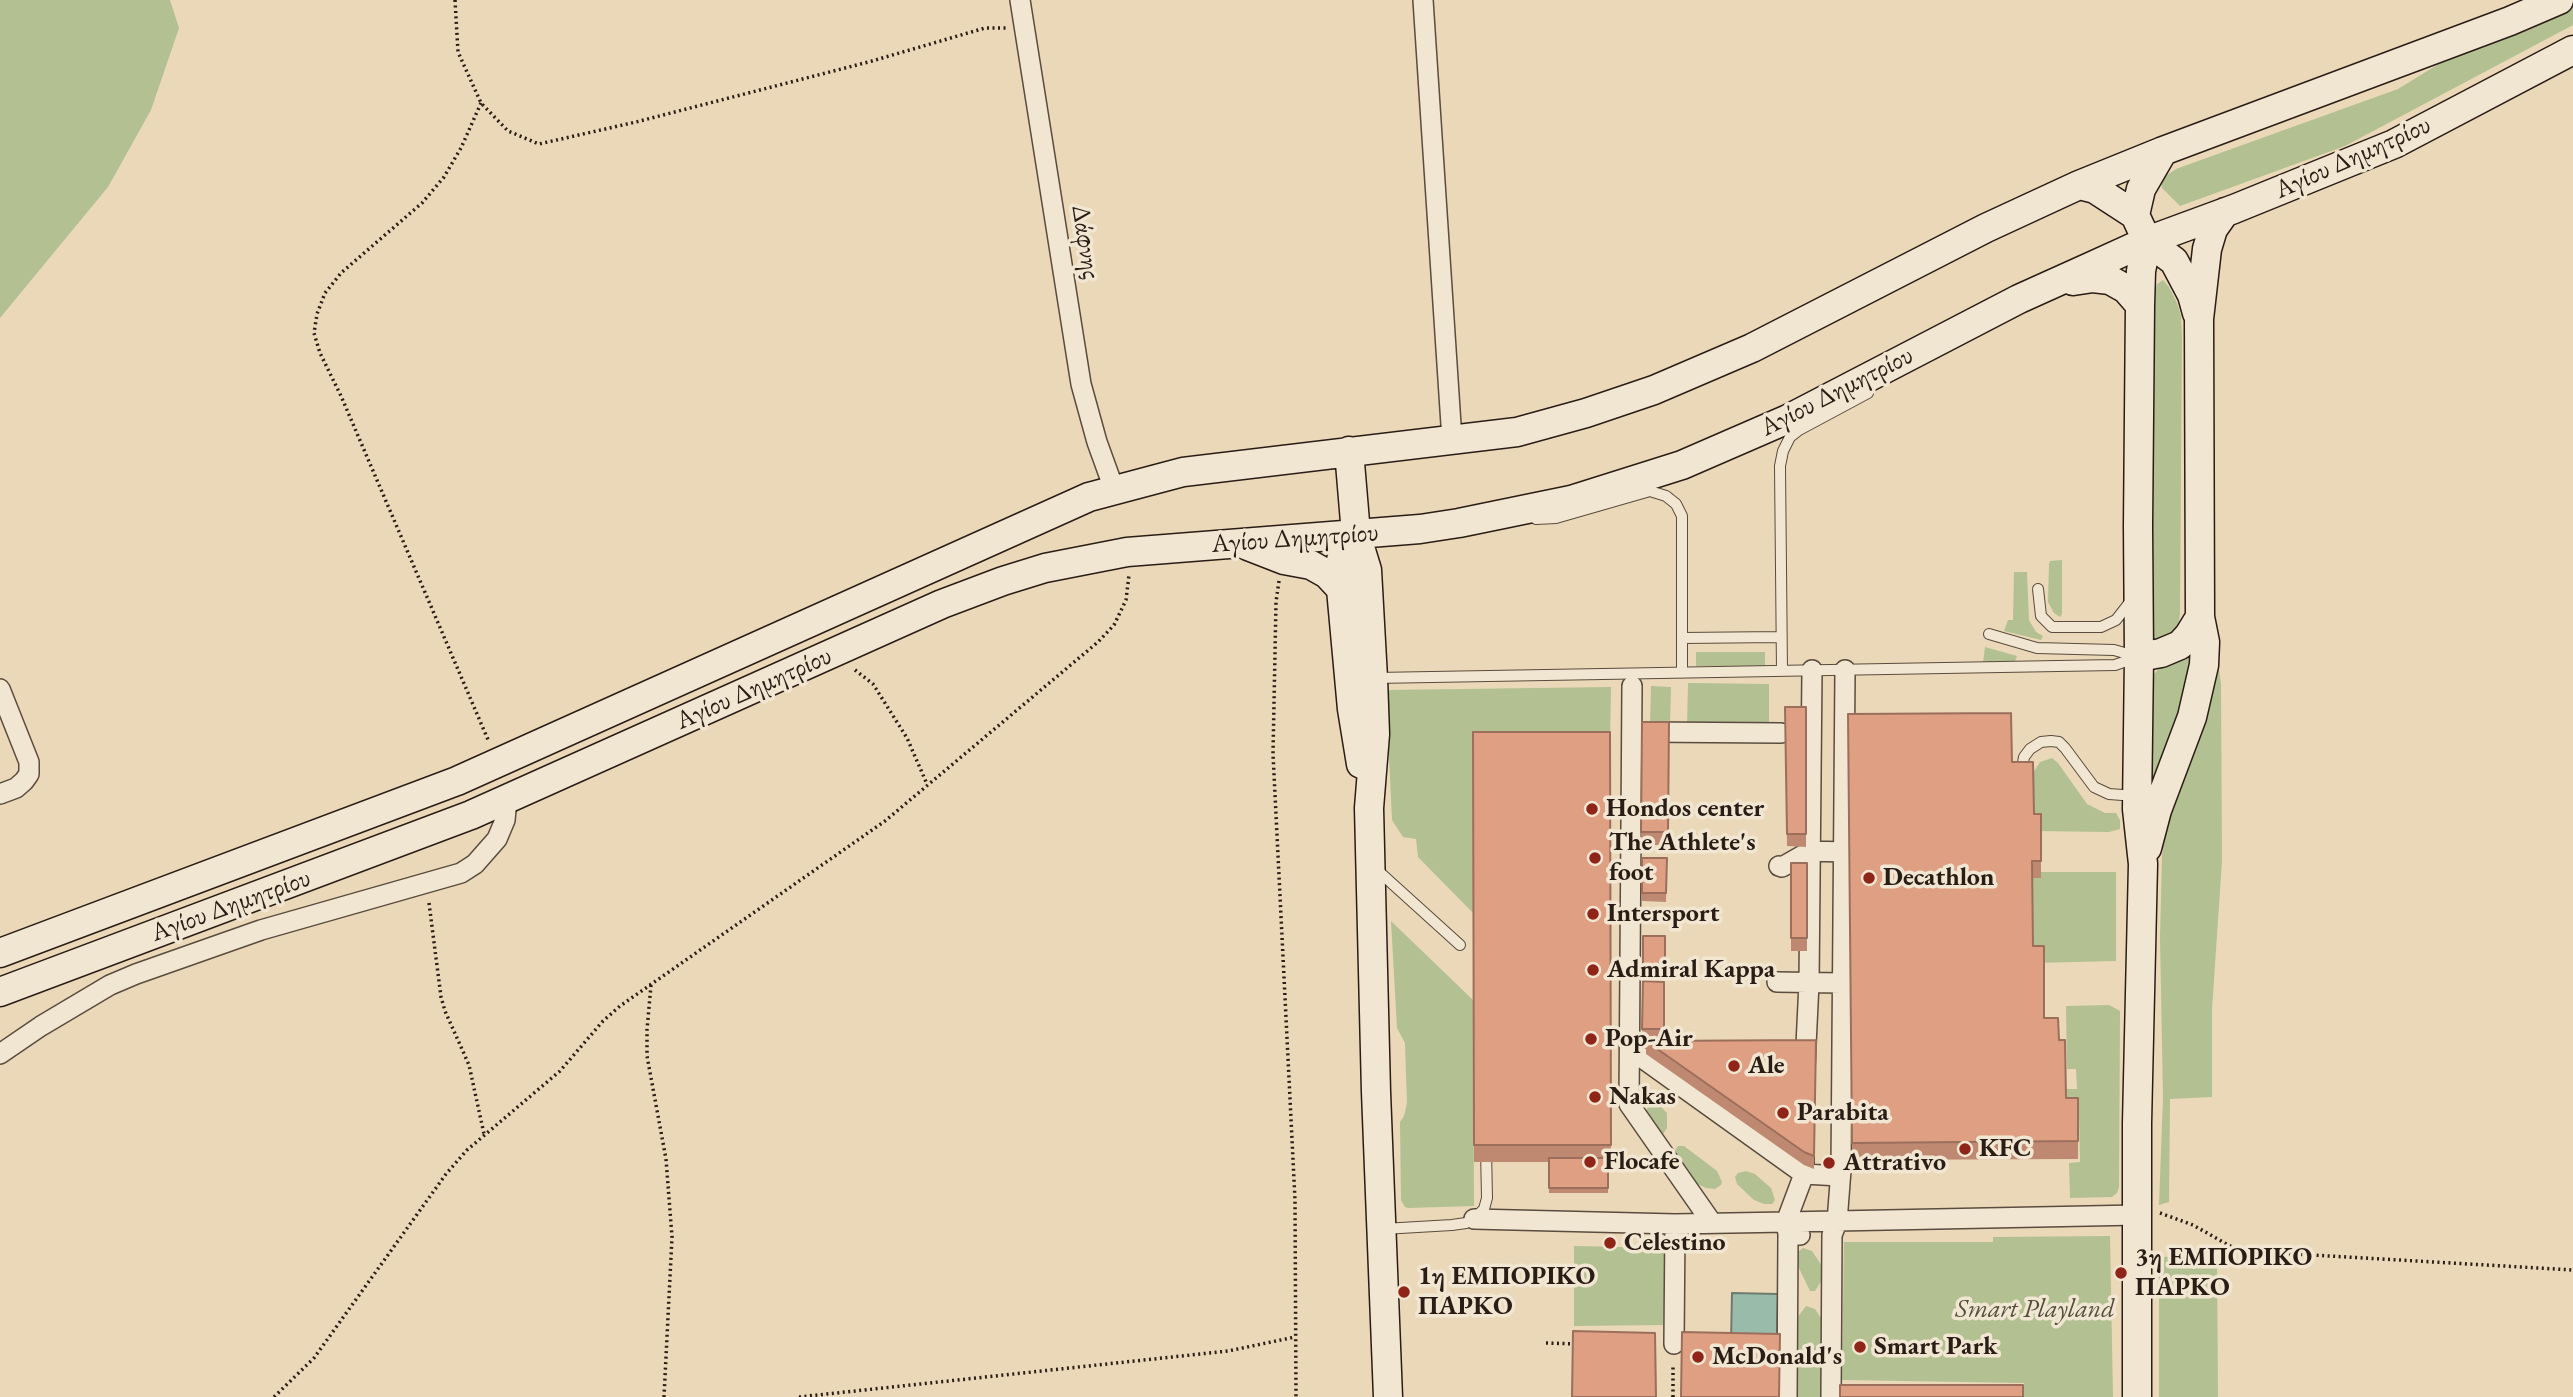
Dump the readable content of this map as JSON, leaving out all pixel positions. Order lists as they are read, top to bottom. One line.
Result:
{"streets":{"street":["Αγίου Δημητρίου","Δάφνης"]},"crossings":[["Αγίου Δημητρίου","Δάφνης"]],"parks":["Smart Playland"],"places":["Hondos center","The Athlete's foot","Decathlon","Intersport","Admiral Kappa","Pop-Air","Ale","Nakas","Parabita","KFC","Flocafe","Attrativo","Celestino","3η ΕΜΠΟΡΙΚΟ ΠΑΡΚΟ","1η ΕΜΠΟΡΙΚΟ ΠΑΡΚΟ","Smart Park","McDonald's"]}
